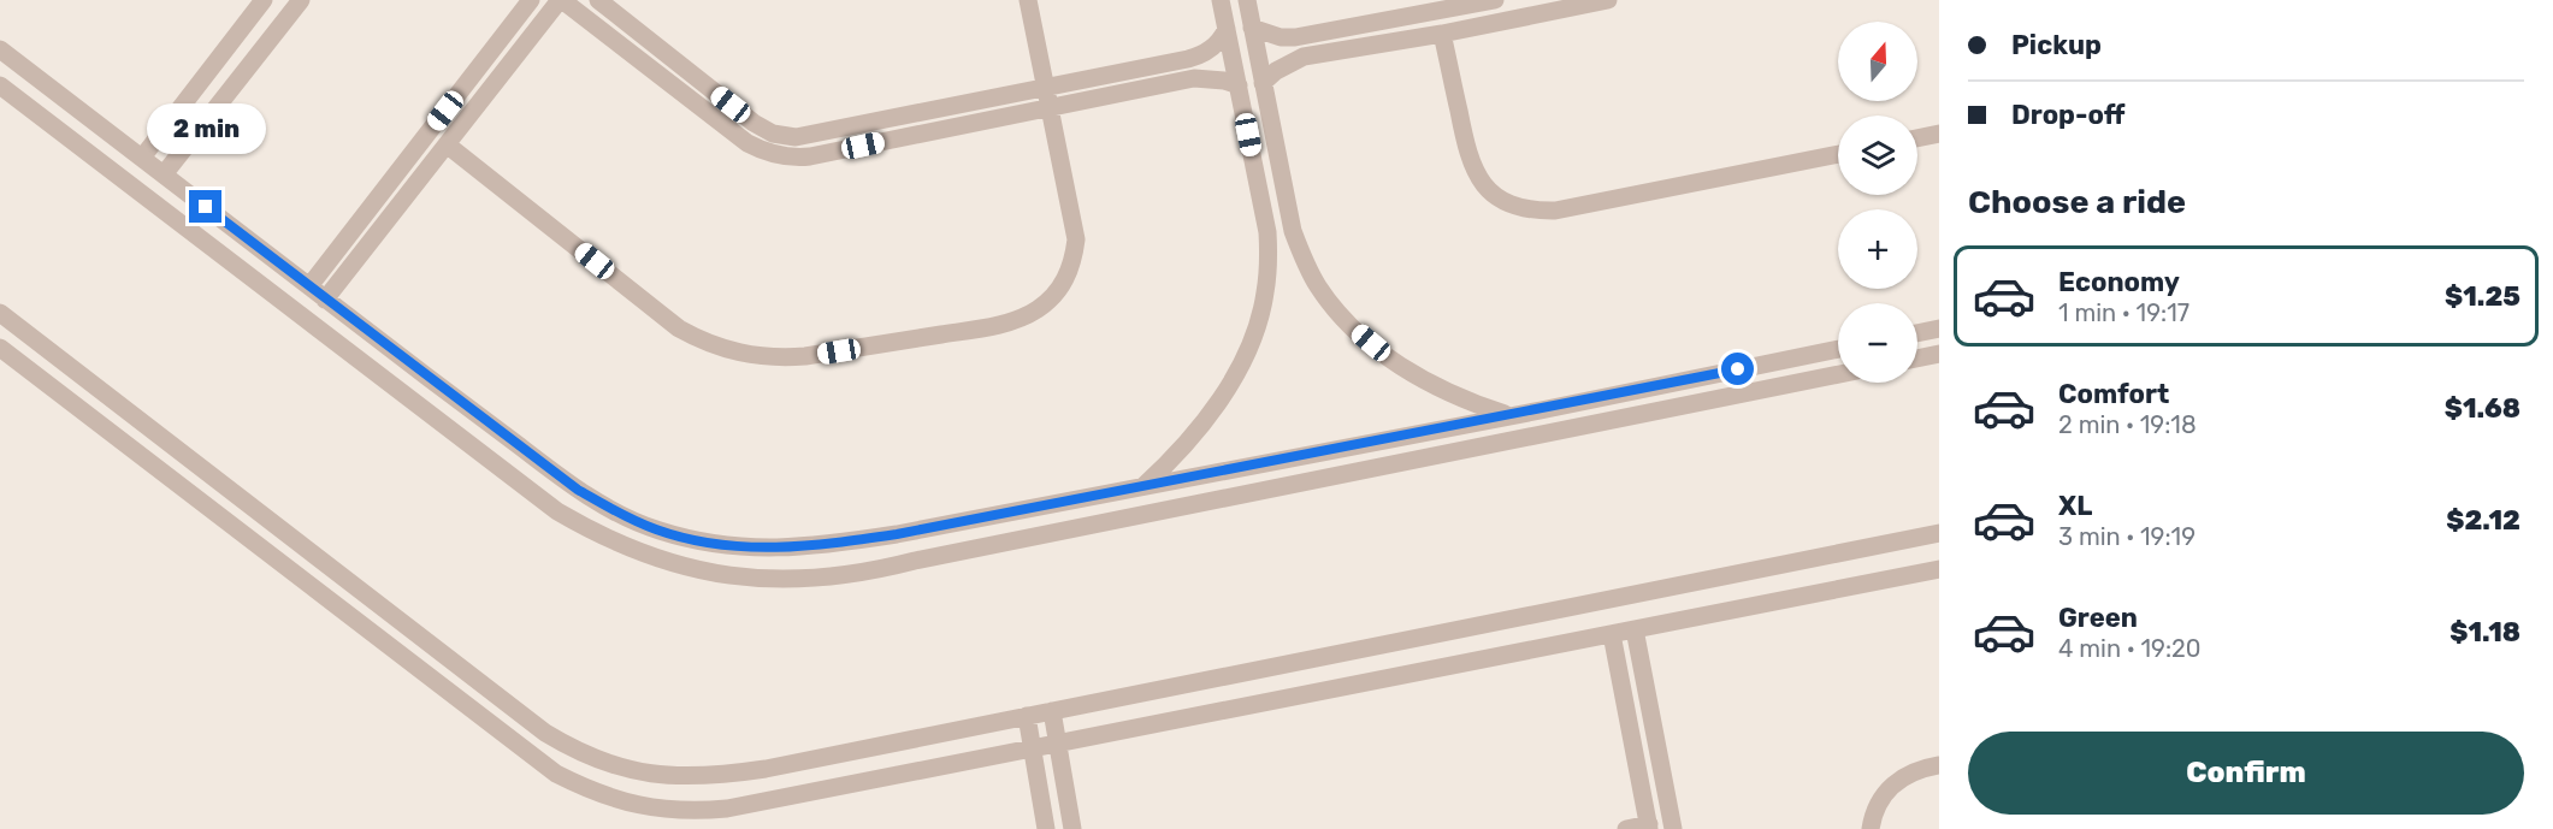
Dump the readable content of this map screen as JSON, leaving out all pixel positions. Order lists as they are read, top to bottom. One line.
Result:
{"north":"top","page":{"banner":["Pickup","Drop-off"],"map_buttons":["+","−"],"bubble":"2 min","heading":"Choose a ride","list":[{"name":"Economy","note":"1 min · 19:17","value":"$1.25"},{"name":"Comfort","note":"2 min · 19:18","value":"$1.68"},{"name":"XL","note":"3 min · 19:19","value":"$2.12"},{"name":"Green","note":"4 min · 19:20","value":"$1.18"}],"buttons":"Confirm"}}
